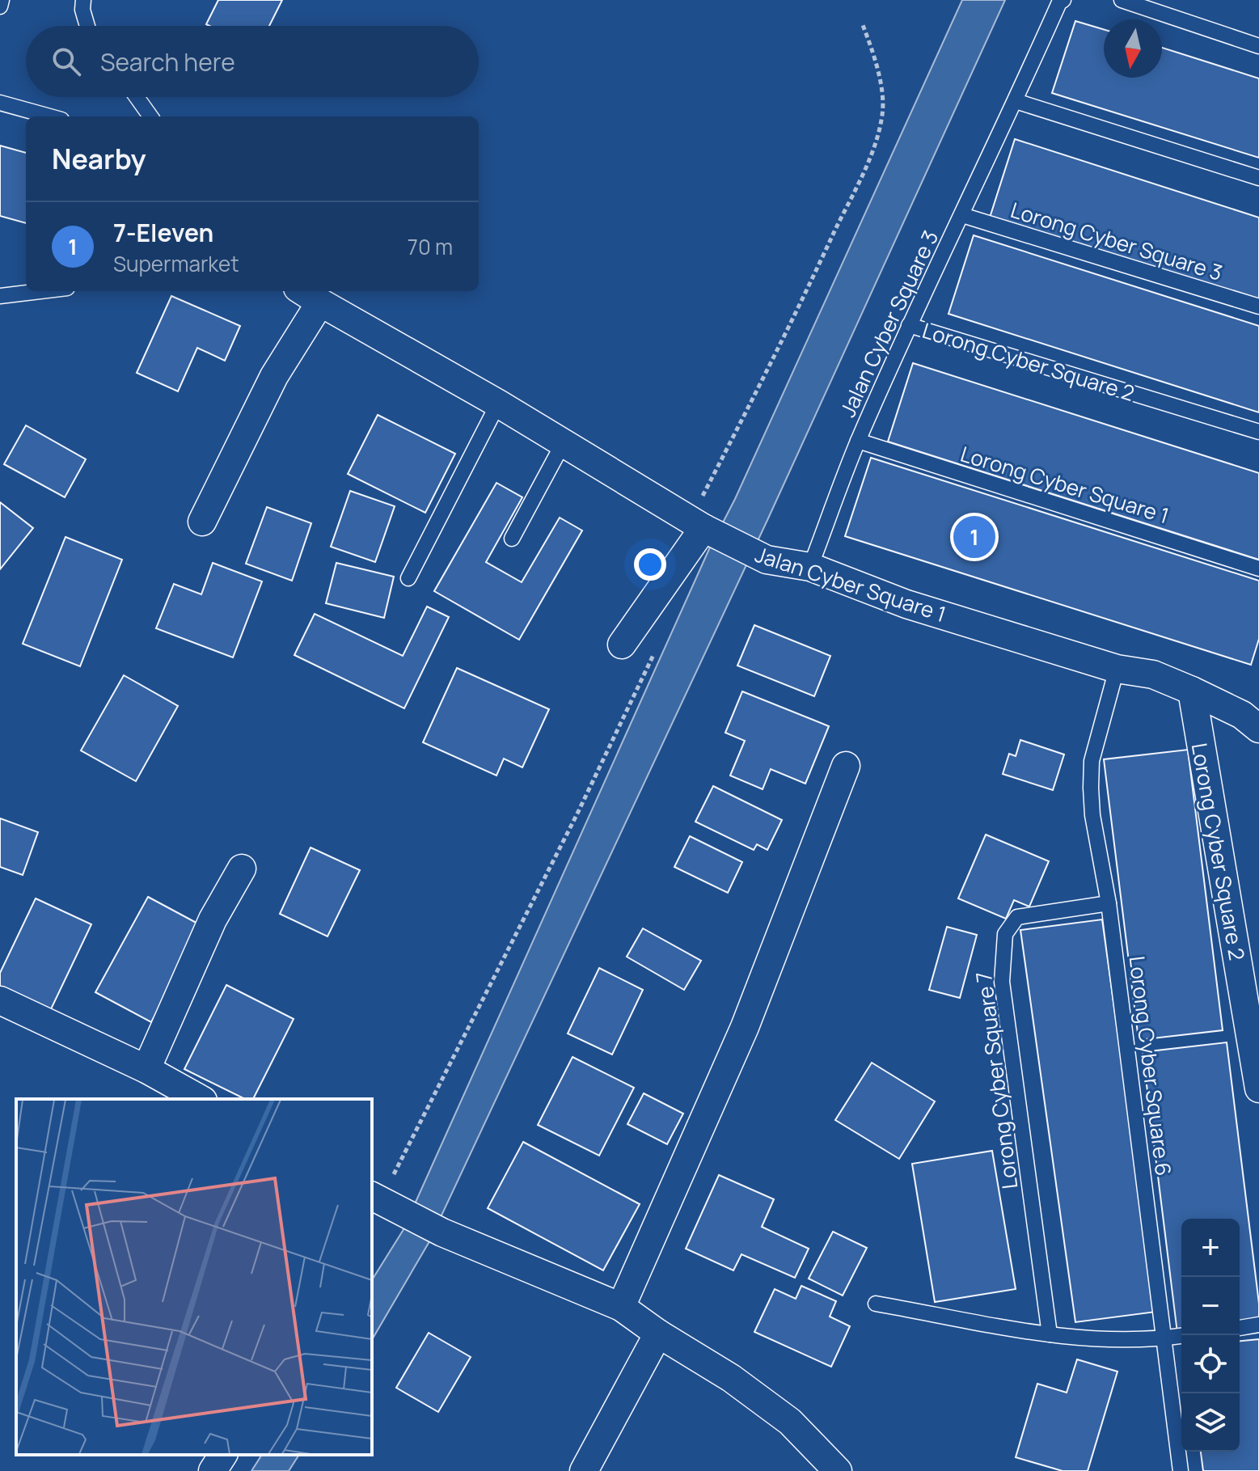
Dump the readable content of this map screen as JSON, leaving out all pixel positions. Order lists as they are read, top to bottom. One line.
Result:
{"streets":{"street":["Lorong Cyber Square 2","Jalan Cyber Square 1"],"lane":["Lorong Cyber Square 3","Jalan Cyber Square 3","Lorong Cyber Square 1","Lorong Cyber Square 6","Lorong Cyber Square 7"]},"crossings":[["Lorong Cyber Square 3","Jalan Cyber Square 3"],["Jalan Cyber Square 3","Lorong Cyber Square 2"],["Jalan Cyber Square 3","Lorong Cyber Square 1"],["Jalan Cyber Square 3","Jalan Cyber Square 1"],["Lorong Cyber Square 2","Jalan Cyber Square 1"],["Jalan Cyber Square 1","Lorong Cyber Square 6"],["Lorong Cyber Square 6","Lorong Cyber Square 7"]],"north":"bottom","page":{"search":"Search here","heading":"Nearby","list":[{"mark":"1","name":"7-Eleven","note":"Supermarket","value":"70 m"}],"pins":"1","map_buttons":["+","−"]}}
